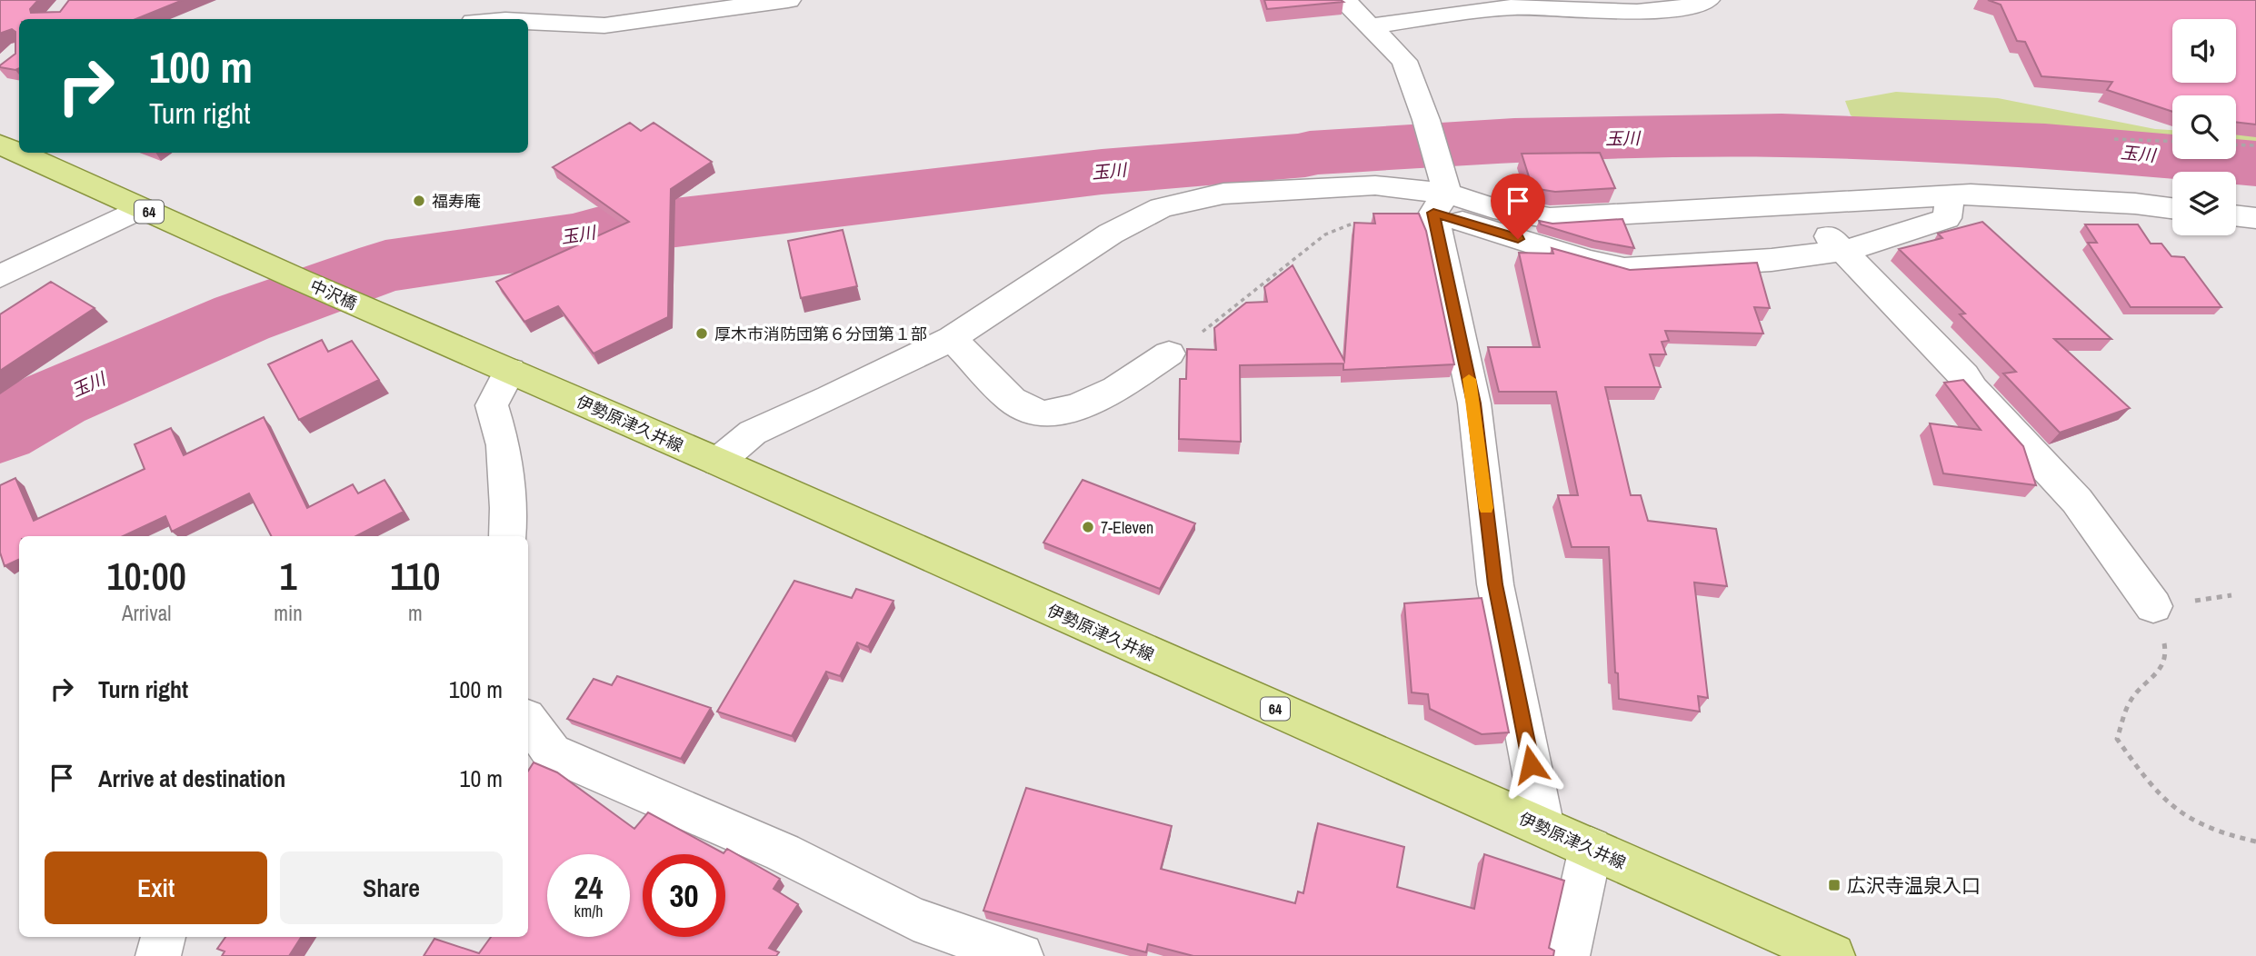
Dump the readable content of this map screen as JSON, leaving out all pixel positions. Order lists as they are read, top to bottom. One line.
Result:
{"streets":{"main road":["64","中沢橋","伊勢原津久井線"]},"crossings":[["64","中沢橋"],["中沢橋","伊勢原津久井線"]],"water":["玉川"],"places":{"other":["福寿庵","厚木市消防団第６分団第１部","7-Eleven"],"transit":["広沢寺温泉入口"]},"page":{"turn":["100 m","Turn right"],"eta":["10:00","Arrival","1","min","110","m"],"list":[{"name":"Turn right","value":"100 m"},{"name":"Arrive at destination","value":"10 m"}],"buttons":["Exit","Share"],"speed":"24 km/h","limit":"30"}}
